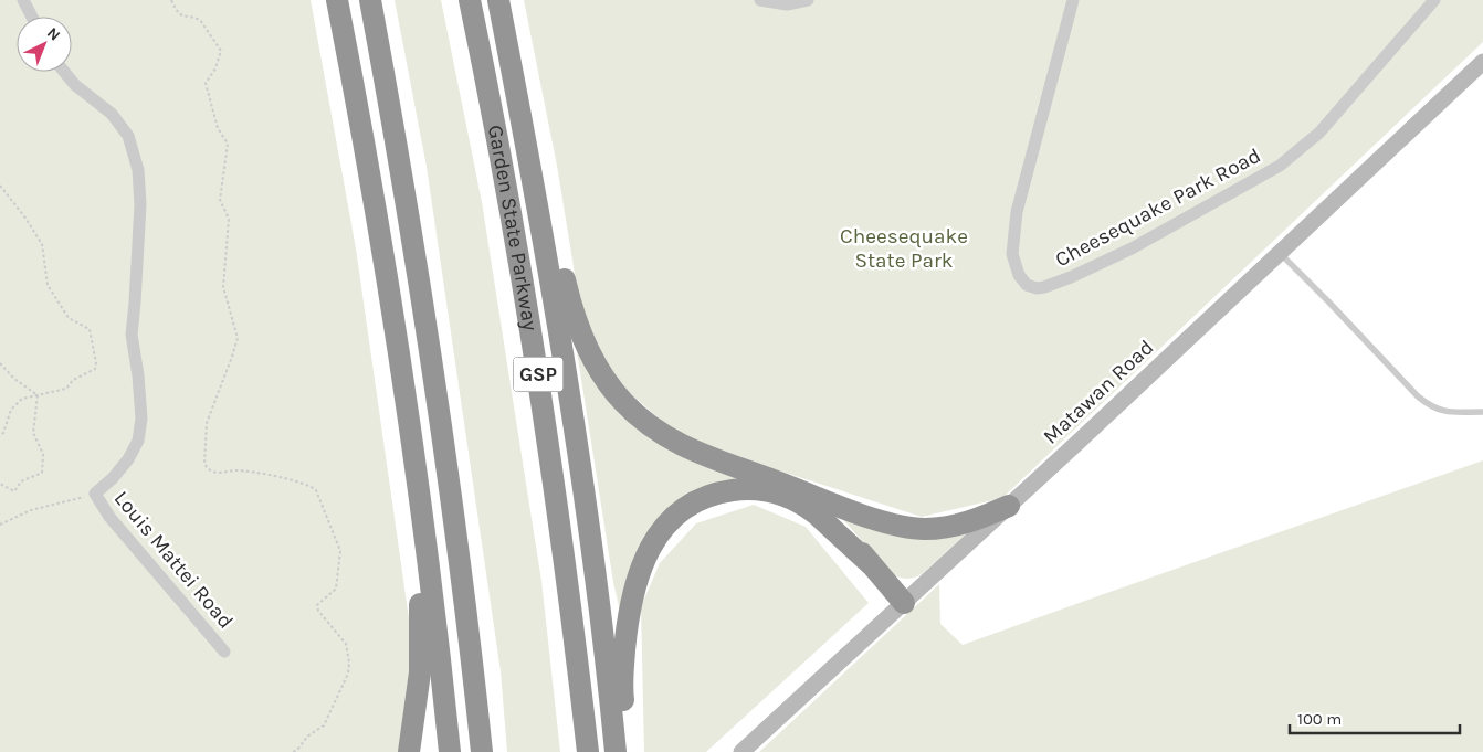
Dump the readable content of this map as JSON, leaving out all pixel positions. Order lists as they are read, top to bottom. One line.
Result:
{"streets":{"highway":["Garden State Parkway","GSP"],"main road":["Matawan Road"],"street":["Cheesequake Park Road","Louis Mattei Road"]},"parks":["Cheesequake State Park"],"scale_bar":"100 m","north":"top right"}
